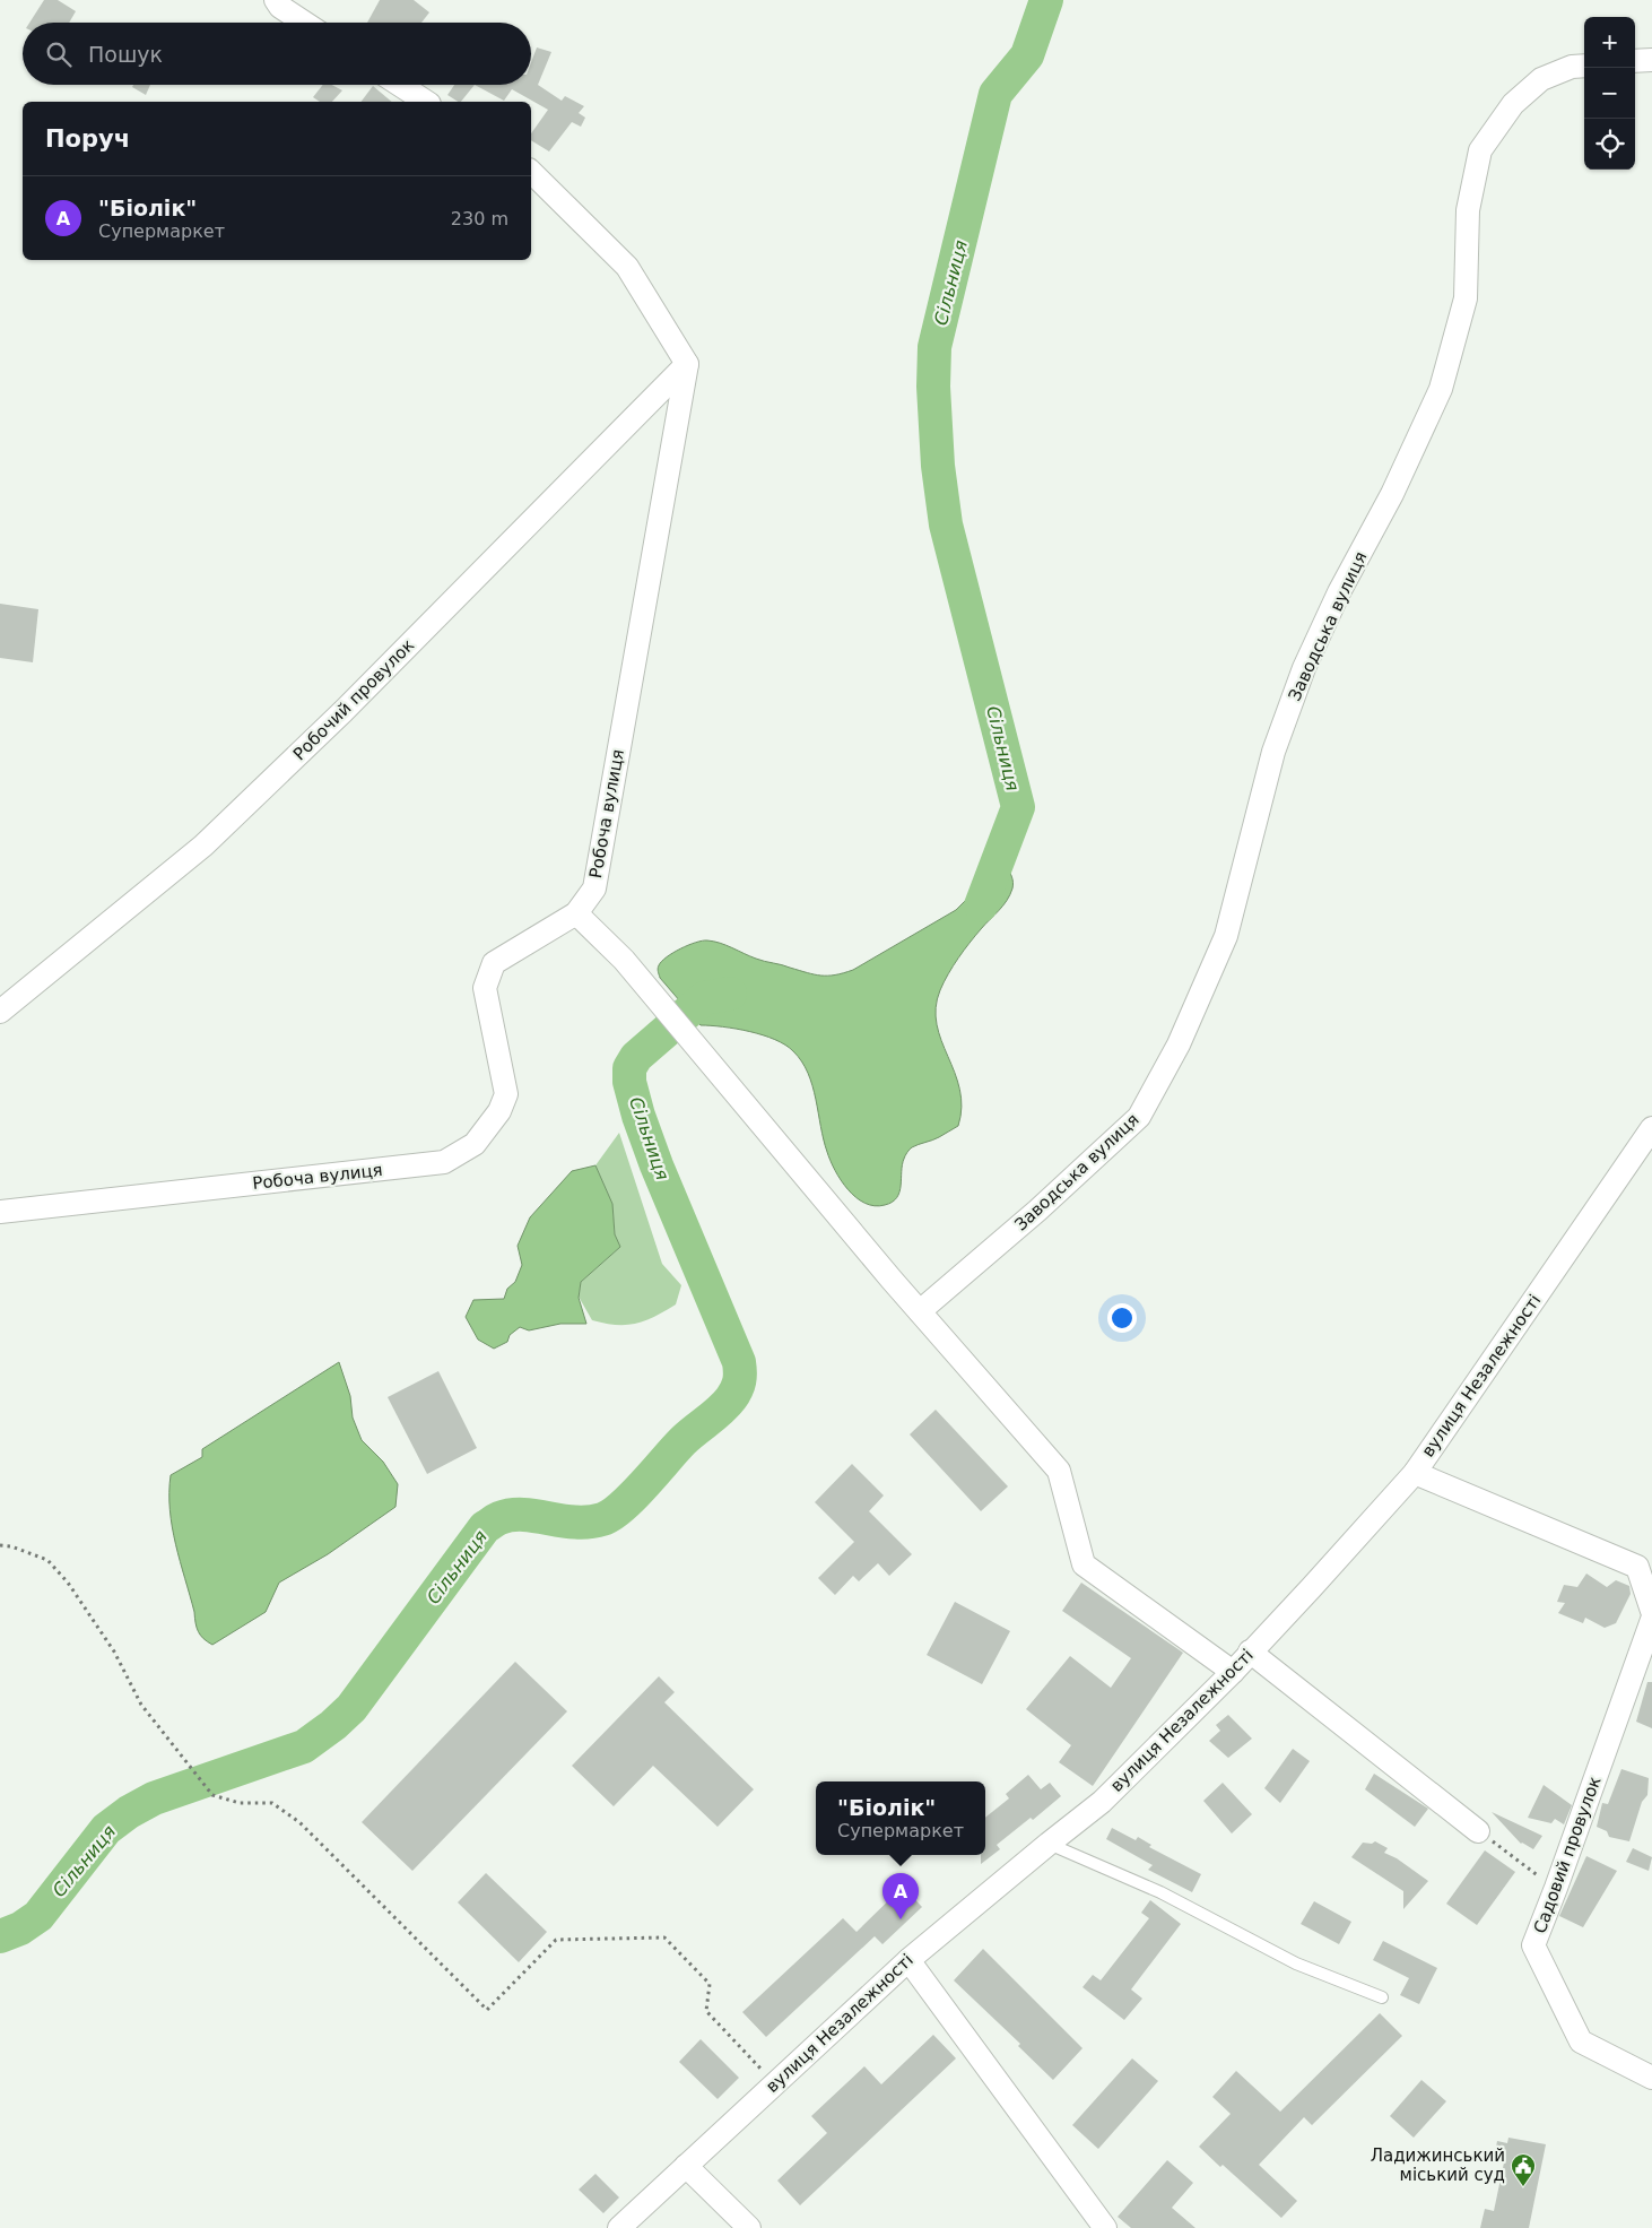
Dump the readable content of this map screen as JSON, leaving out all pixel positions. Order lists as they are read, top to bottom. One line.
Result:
{"streets":{"street":["Заводська вулиця","Робочий провулок","Робоча вулиця","вулиця Незалежності","Садовий провулок"]},"crossings":[["Робочий провулок","Робоча вулиця"]],"water":["Сільниця"],"places":{"public building":["Ладижинський міський суд"]},"page":{"map_buttons":["+","−"],"search":"Пошук","heading":"Поруч","list":[{"mark":"A","name":"\"Біолік\"","note":"Супермаркет","value":"230 m"}],"popup":["\"Біолік\"","Супермаркет"],"pins":"A"}}
